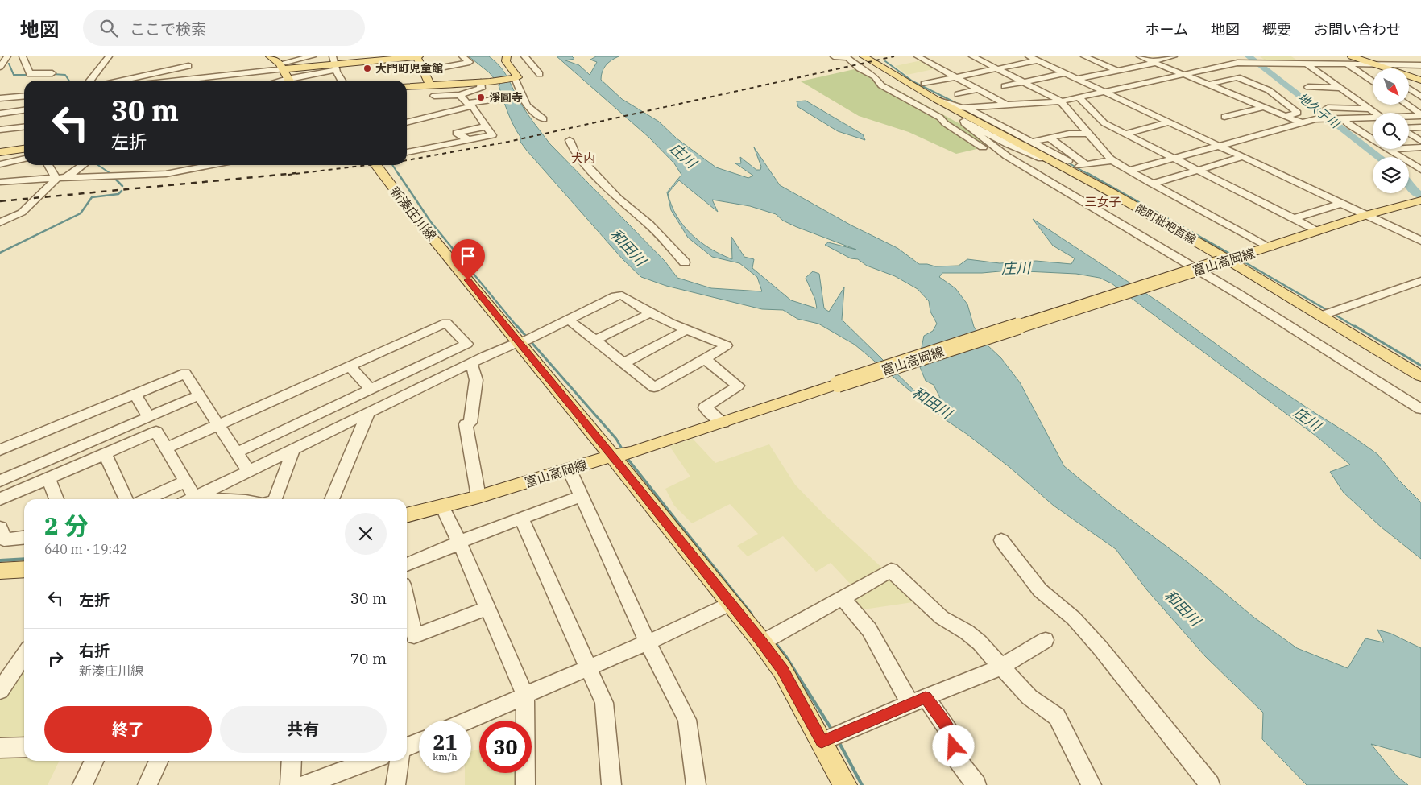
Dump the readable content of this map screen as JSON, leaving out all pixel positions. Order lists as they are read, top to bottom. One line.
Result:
{"streets":{"main road":["新湊庄川線","能町枇杷首線","富山高岡線"]},"crossings":[["新湊庄川線","富山高岡線"],["能町枇杷首線","富山高岡線"]],"districts":["犬内","三女子"],"water":["地久子川","庄川","和田川"],"places":["大門町児童館","淨圓寺"],"north":"bottom right","page":{"header":"地図","search":"ここで検索","nav":["ホーム","地図","概要","お問い合わせ"],"turn":["30 m","左折"],"heading":["2 分","640 m · 19:42"],"list":[{"name":"左折","value":"30 m"},{"name":"右折","note":"新湊庄川線","value":"70 m"}],"buttons":["終了","共有"],"speed":"21 km/h","limit":"30"}}
